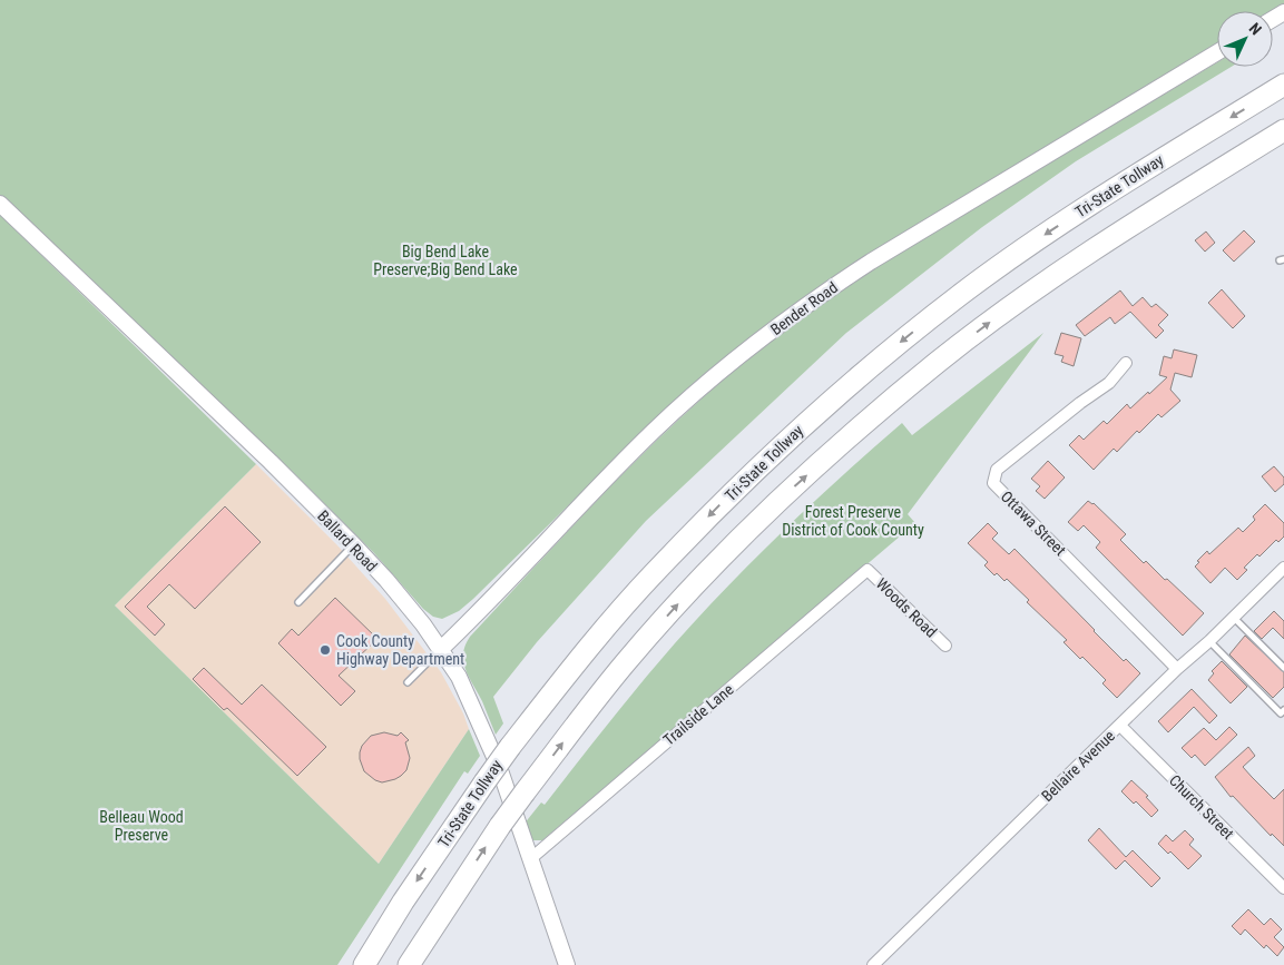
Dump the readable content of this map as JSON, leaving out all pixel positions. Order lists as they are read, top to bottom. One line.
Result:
{"streets":{"highway":["Tri-State Tollway"],"street":["Bender Road","Ottawa Street","Ballard Road","Woods Road","Trailside Lane","Bellaire Avenue","Church Street"]},"crossings":[["Bender Road","Ballard Road"],["Ottawa Street","Bellaire Avenue"],["Ballard Road","Trailside Lane"],["Woods Road","Trailside Lane"],["Bellaire Avenue","Church Street"]],"parks":["Big Bend Lake Preserve;Big Bend Lake","Forest Preserve District of Cook County","Belleau Wood Preserve"],"places":["Cook County Highway Department"],"north":"top right"}
